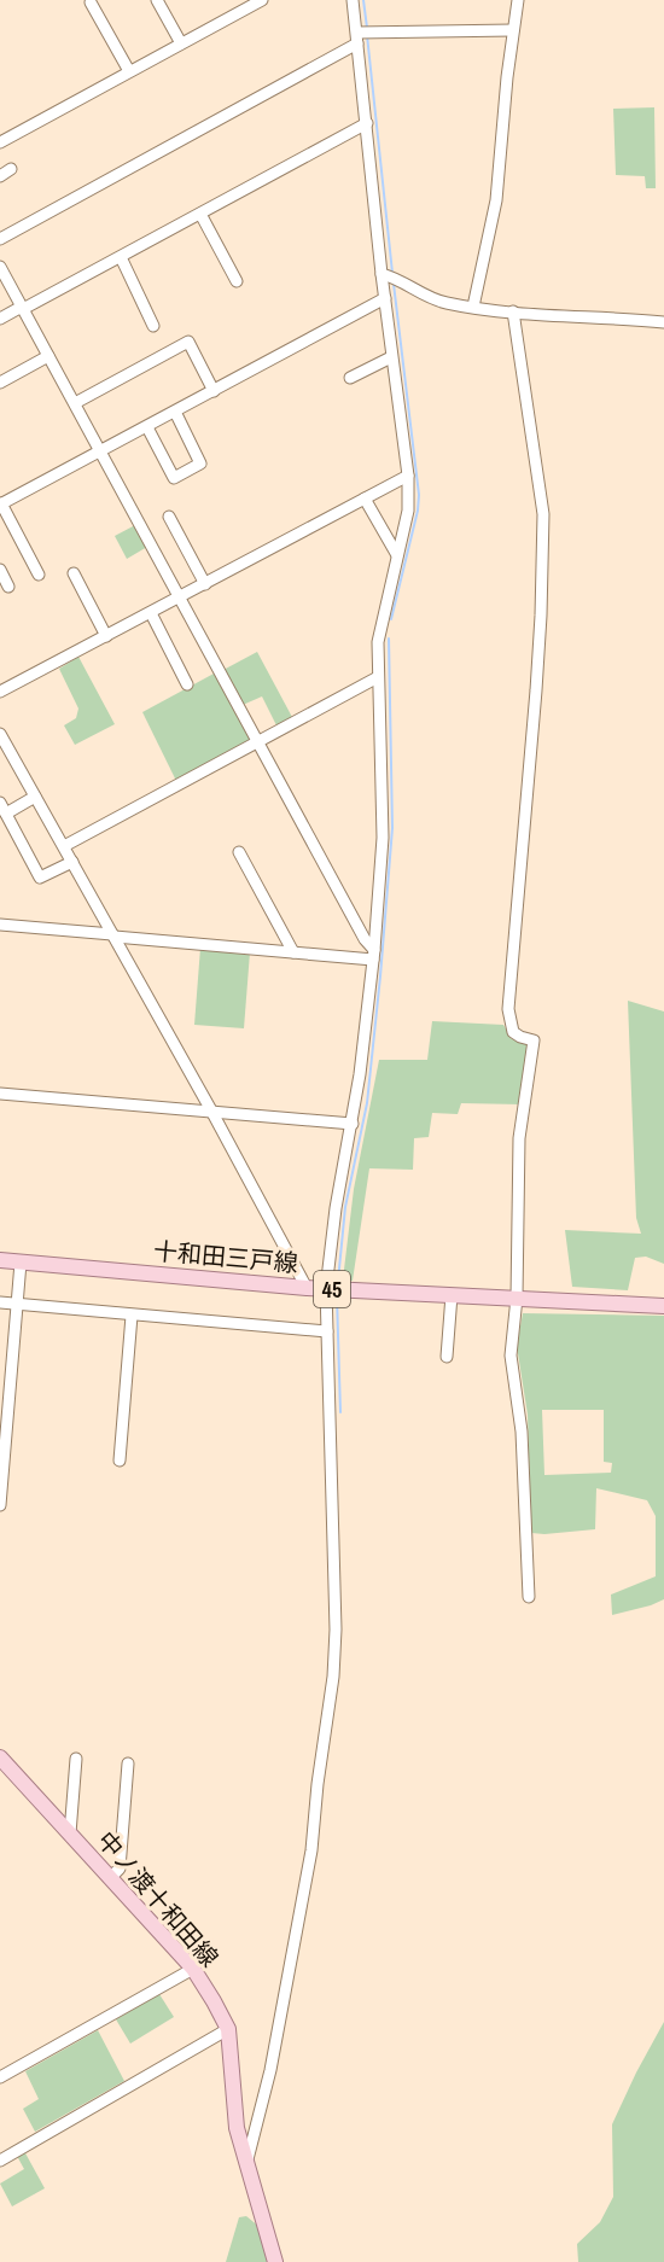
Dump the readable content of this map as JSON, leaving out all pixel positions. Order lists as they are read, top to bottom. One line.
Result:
{"streets":{"main road":["十和田三戸線","45","中ノ渡十和田線"]}}
